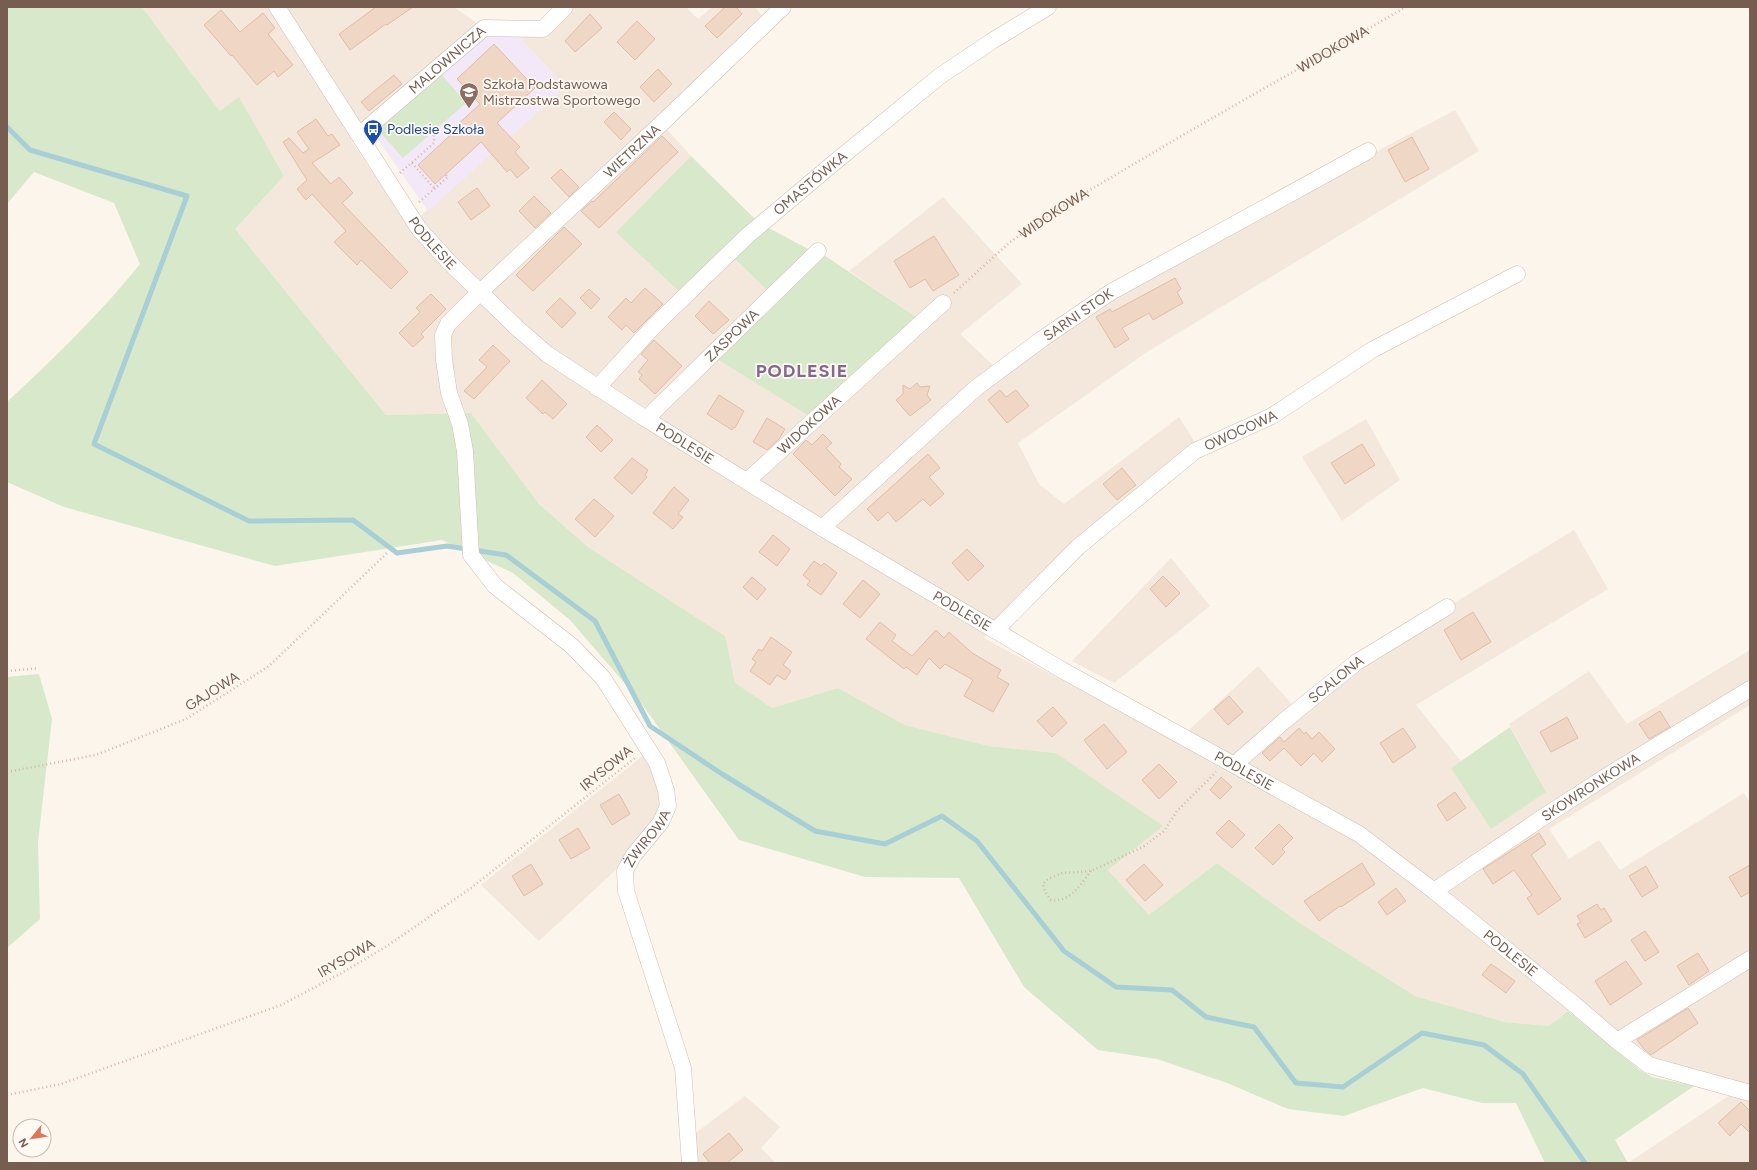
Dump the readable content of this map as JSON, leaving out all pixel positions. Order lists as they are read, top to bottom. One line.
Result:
{"streets":{"street":["WIDOKOWA","MALOWNICZA","WIETRZNA","OMASTÓWKA","PODLESIE","SARNI STOK","ZASPOWA","OWOCOWA","SCALONA","SKOWRONKOWA","ŻWIROWA"],"path":["GAJOWA","IRYSOWA"]},"crossings":[["WIDOKOWA","PODLESIE"],["MALOWNICZA","PODLESIE"],["WIETRZNA","PODLESIE"],["WIETRZNA","ŻWIROWA"],["OMASTÓWKA","PODLESIE"],["PODLESIE","SARNI STOK"],["PODLESIE","ZASPOWA"],["PODLESIE","OWOCOWA"],["PODLESIE","SCALONA"],["PODLESIE","SKOWRONKOWA"],["IRYSOWA","ŻWIROWA"]],"districts":["PODLESIE"],"places":{"school or university":["Szkoła Podstawowa Mistrzostwa Sportowego"],"bus stop":["Podlesie Szkoła"]},"north":"bottom left"}
